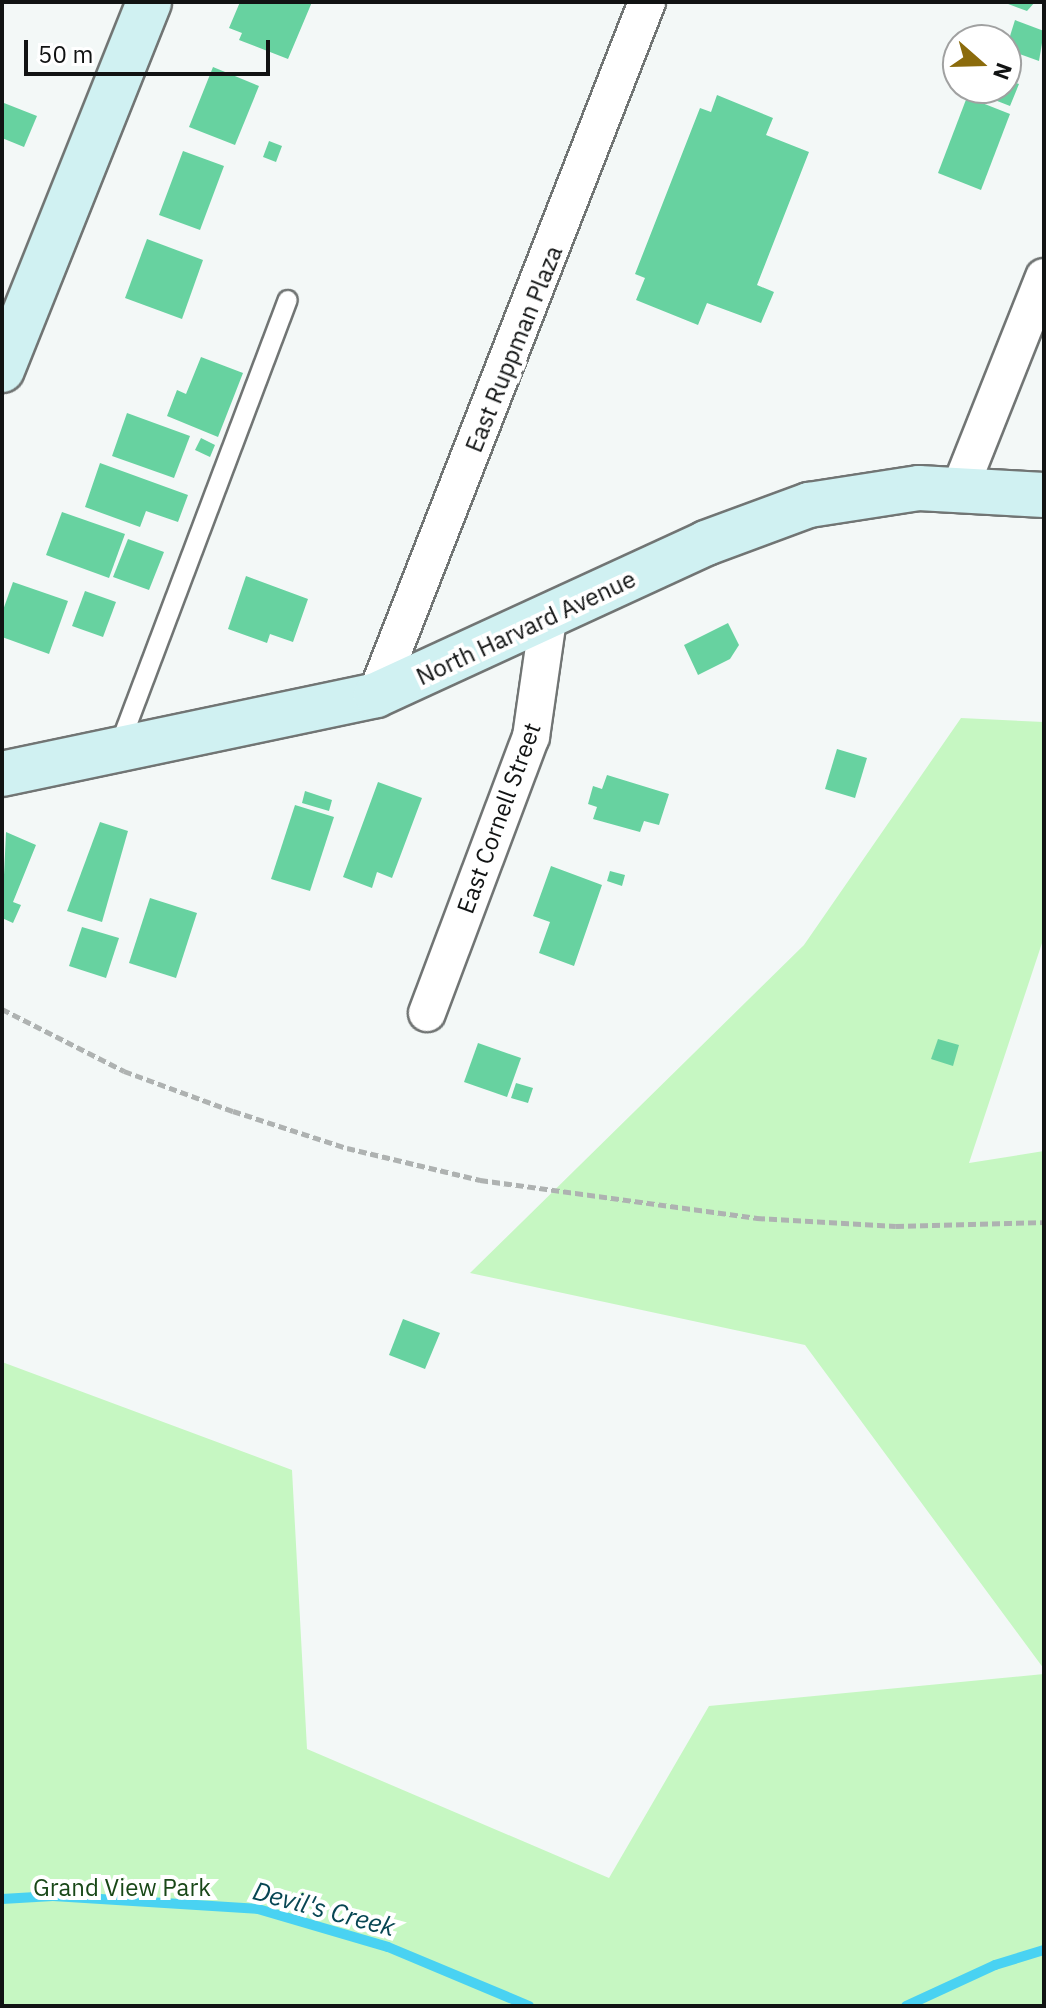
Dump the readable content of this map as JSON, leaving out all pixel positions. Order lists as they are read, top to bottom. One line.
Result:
{"streets":{"street":["East Ruppman Plaza","North Harvard Avenue","East Cornell Street"]},"crossings":[["East Ruppman Plaza","North Harvard Avenue"],["North Harvard Avenue","East Cornell Street"]],"water":["Devil's Creek"],"parks":["Grand View Park"],"scale_bar":"50 m","north":"right"}
